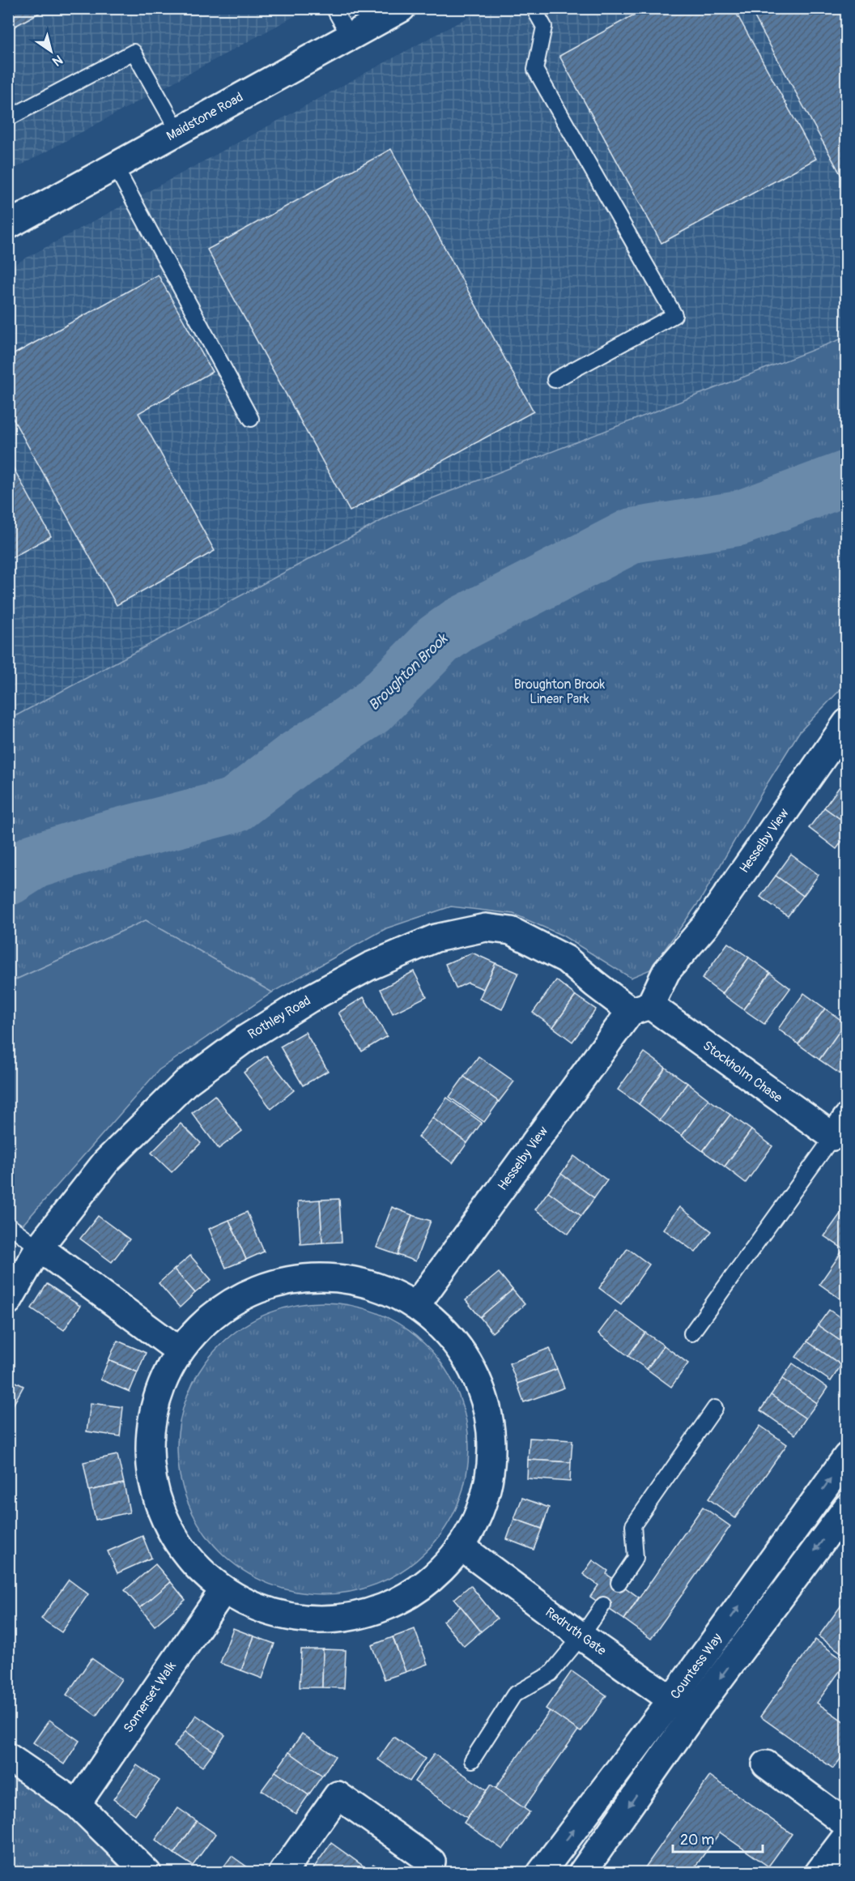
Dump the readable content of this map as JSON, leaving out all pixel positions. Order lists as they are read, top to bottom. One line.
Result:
{"streets":{"street":["Maidstone Road","Hesselby View","Rothley Road","Stockholm Chase","Redruth Gate","Countess Way","Somerset Walk"]},"crossings":[["Hesselby View","Rothley Road"],["Hesselby View","Stockholm Chase"],["Rothley Road","Stockholm Chase"],["Redruth Gate","Countess Way"]],"water":["Broughton Brook"],"parks":["Broughton Brook Linear Park"],"scale_bar":"20 m","north":"bottom right"}
